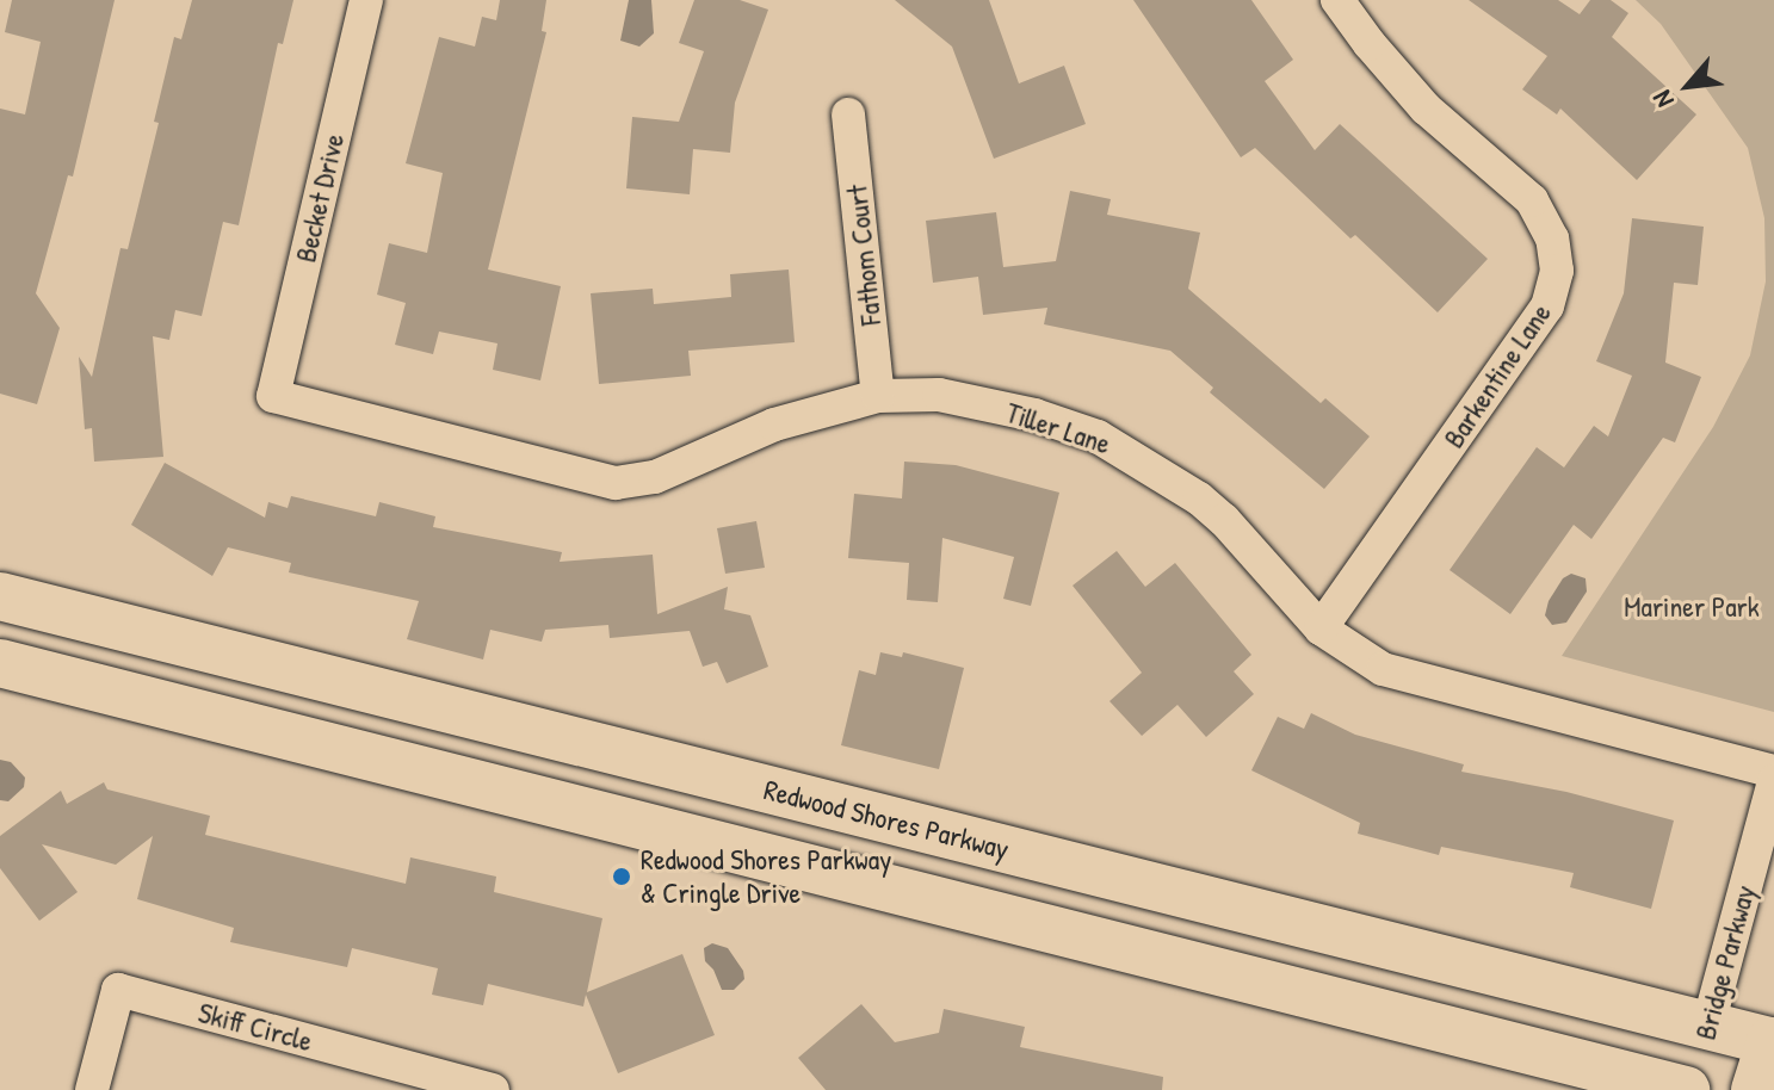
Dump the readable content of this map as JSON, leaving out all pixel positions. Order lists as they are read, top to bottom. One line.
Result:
{"streets":{"main road":["Redwood Shores Parkway","Bridge Parkway"],"street":["Becket Drive","Fathom Court","Barkentine Lane","Tiller Lane","Skiff Circle"]},"crossings":[["Becket Drive","Tiller Lane"],["Fathom Court","Tiller Lane"],["Barkentine Lane","Tiller Lane"],["Redwood Shores Parkway","Bridge Parkway"]],"parks":["Mariner Park"],"places":["Redwood Shores Parkway & Cringle Drive"],"north":"bottom left"}
